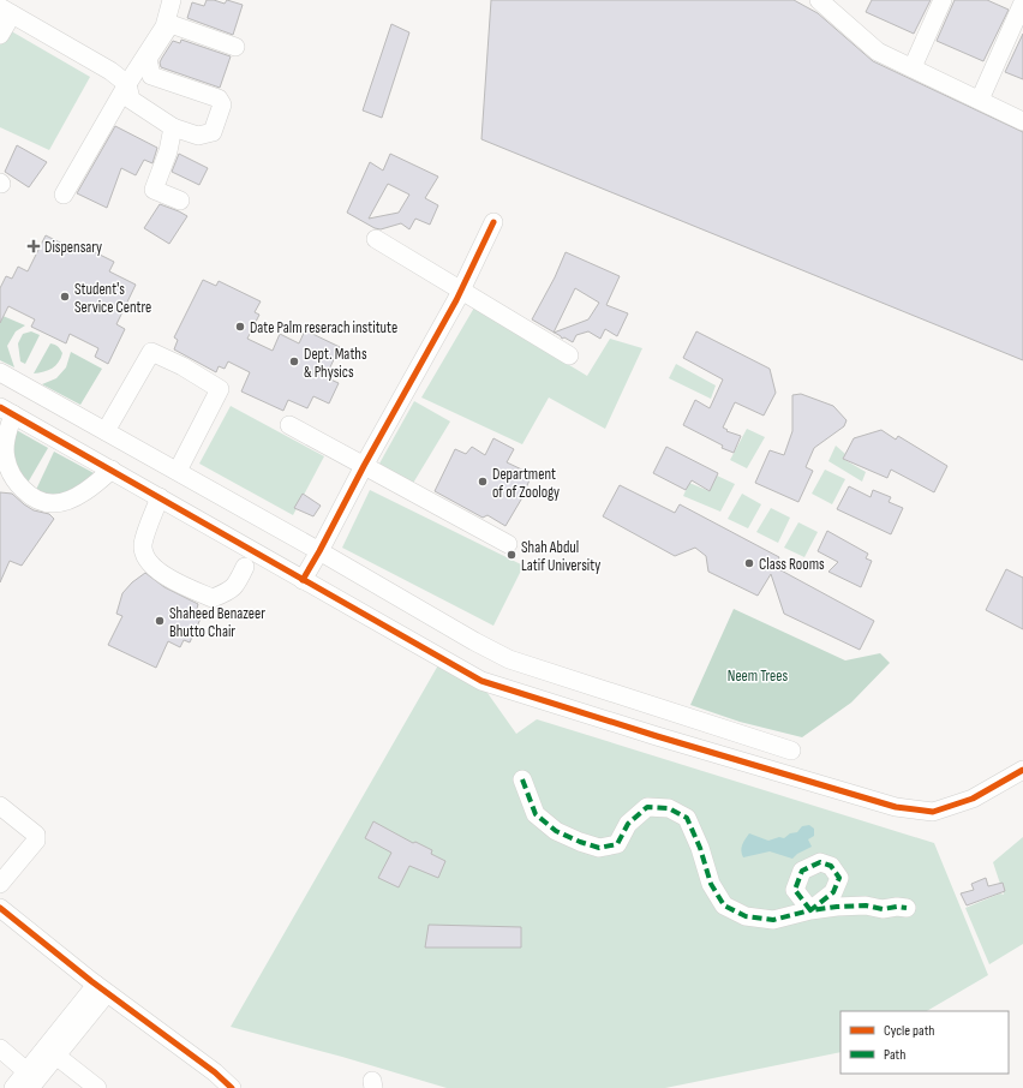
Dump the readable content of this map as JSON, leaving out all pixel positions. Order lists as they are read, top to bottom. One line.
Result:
{"parks":["Neem Trees"],"places":{"health":["Dispensary"],"other":["Student's Service Centre","Date Palm reserach institute","Dept. Maths & Physics","Department of of Zoology","Shah Abdul Latif University","Class Rooms","Shaheed Benazeer Bhutto Chair"]},"legend":["Cycle path","Path"]}
